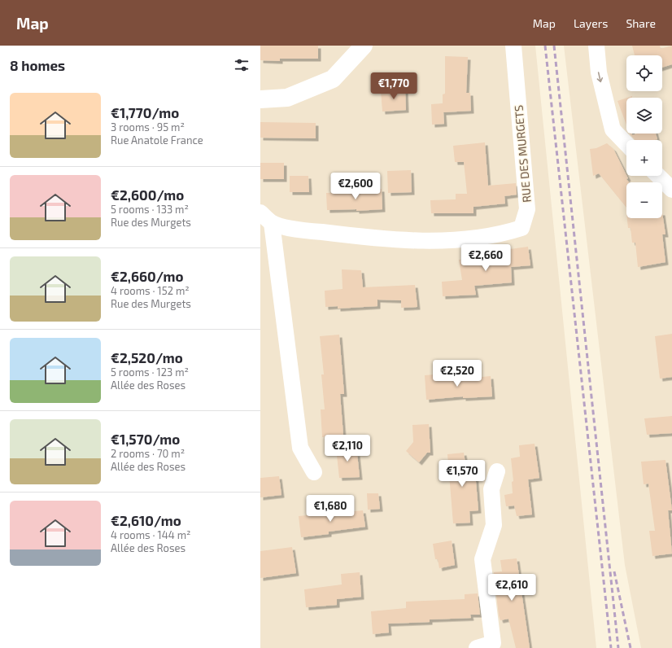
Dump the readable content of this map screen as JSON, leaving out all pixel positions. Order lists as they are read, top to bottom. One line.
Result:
{"streets":{"street":["RUE DES MURGETS"]},"page":{"header":"Map","nav":["Map","Layers","Share"],"heading":"8 homes","map_buttons":["+","−"],"price":["€1,770","€2,600","€2,660","€2,520","€2,110","€1,570","€1,680","€2,610"],"list":[{"name":"€1,770/mo","note":"3 rooms · 95 m² · Rue Anatole France"},{"name":"€2,600/mo","note":"5 rooms · 133 m² · Rue des Murgets"},{"name":"€2,660/mo","note":"4 rooms · 152 m² · Rue des Murgets"},{"name":"€2,520/mo","note":"5 rooms · 123 m² · Allée des Roses"},{"name":"€1,570/mo","note":"2 rooms · 70 m² · Allée des Roses"},{"name":"€2,610/mo","note":"4 rooms · 144 m² · Allée des Roses"}]}}
